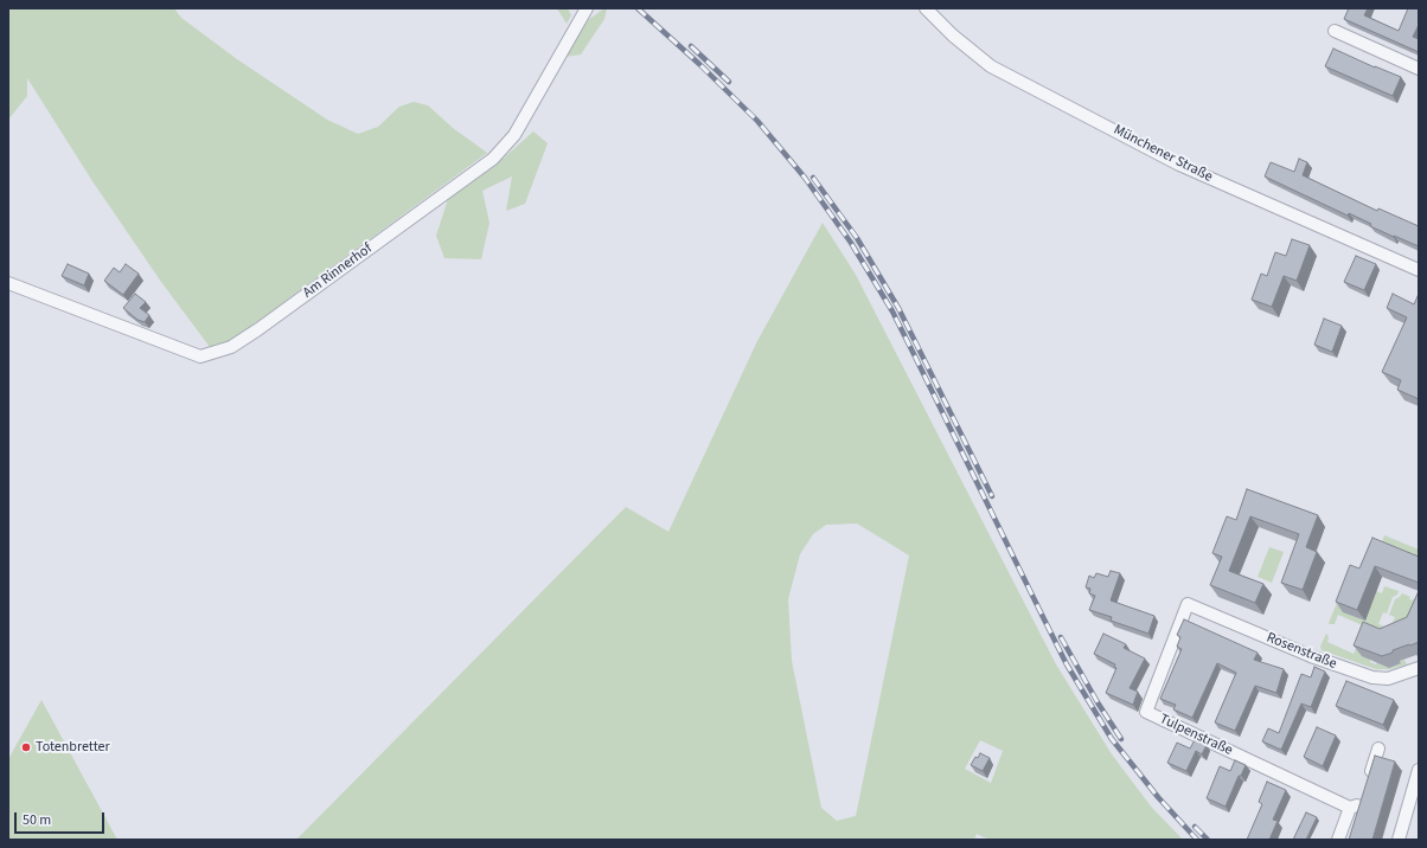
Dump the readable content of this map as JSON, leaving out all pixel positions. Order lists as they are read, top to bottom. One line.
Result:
{"streets":{"street":["Münchener Straße","Am Rinnerhof","Rosenstraße","Tulpenstraße"]},"crossings":[["Rosenstraße","Tulpenstraße"]],"places":["Totenbretter"],"scale_bar":"50 m"}
